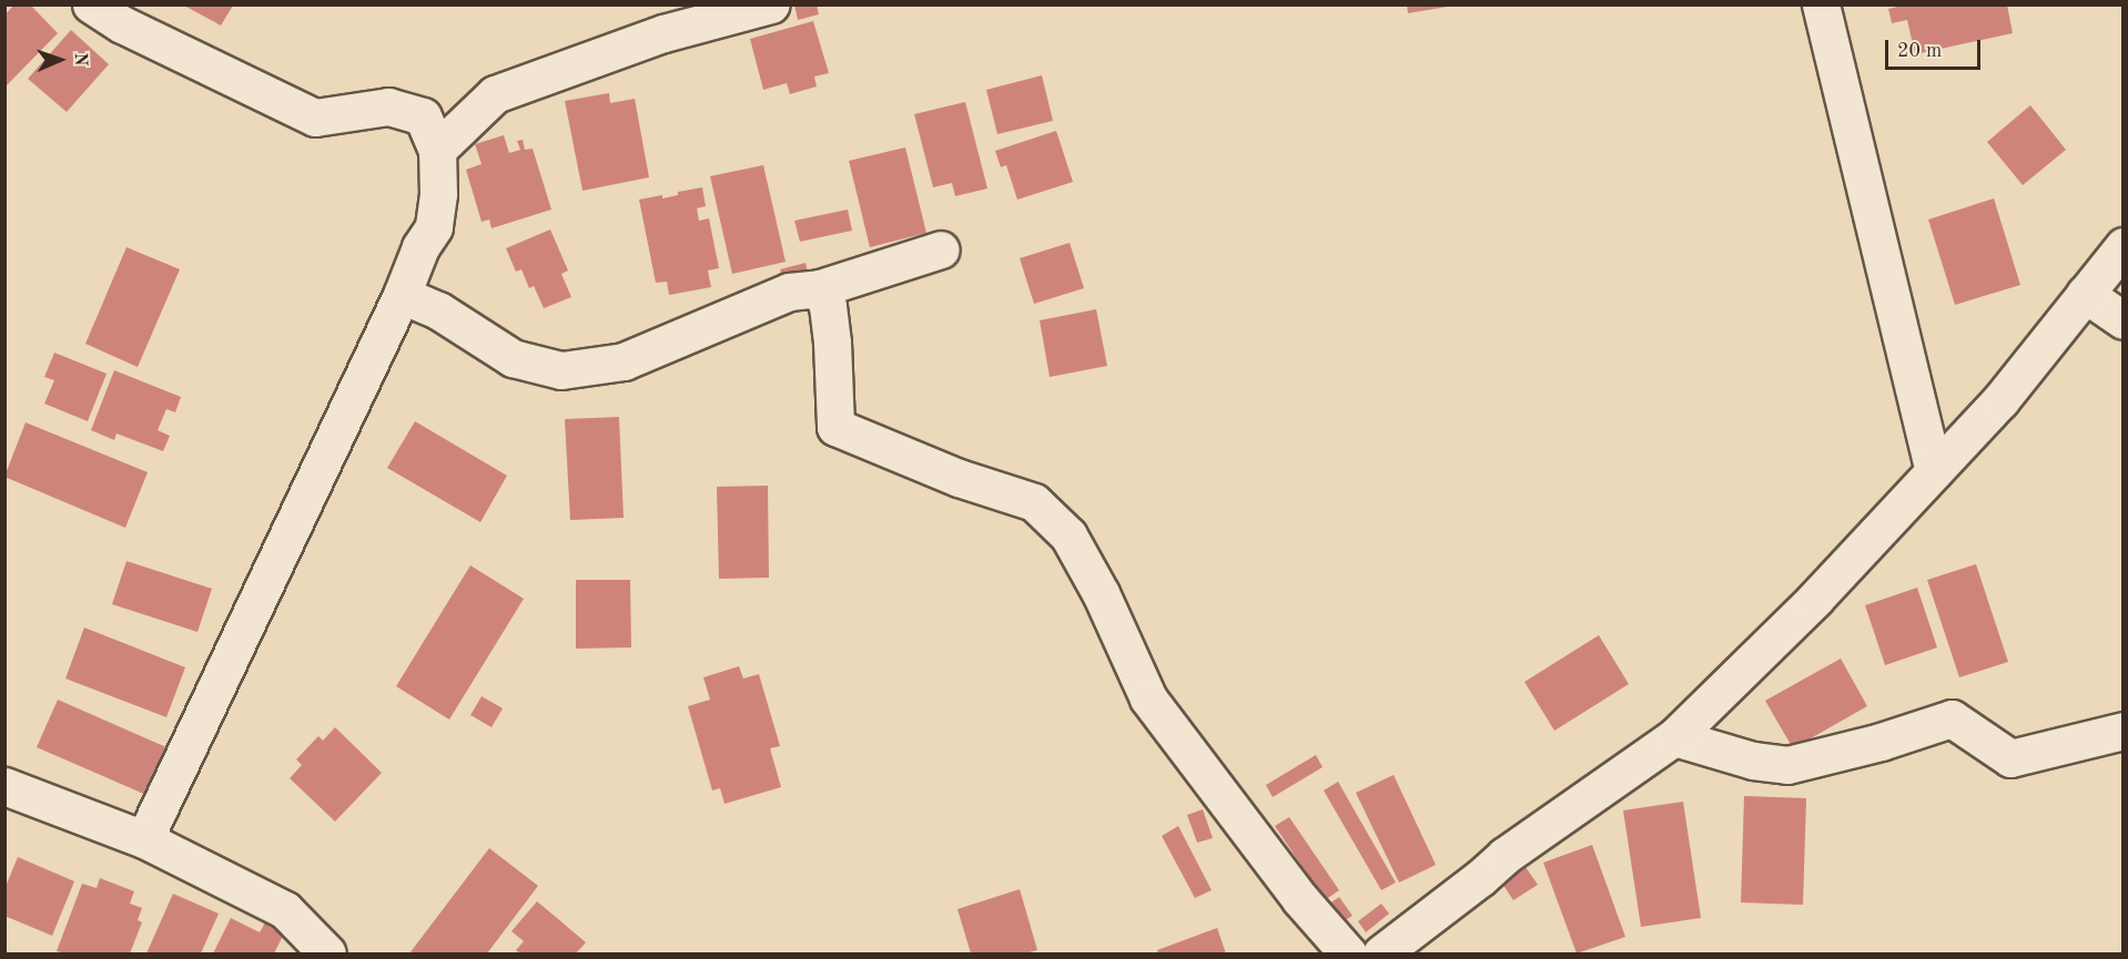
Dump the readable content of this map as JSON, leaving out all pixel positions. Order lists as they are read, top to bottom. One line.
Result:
{"scale_bar":"20 m","north":"right"}
